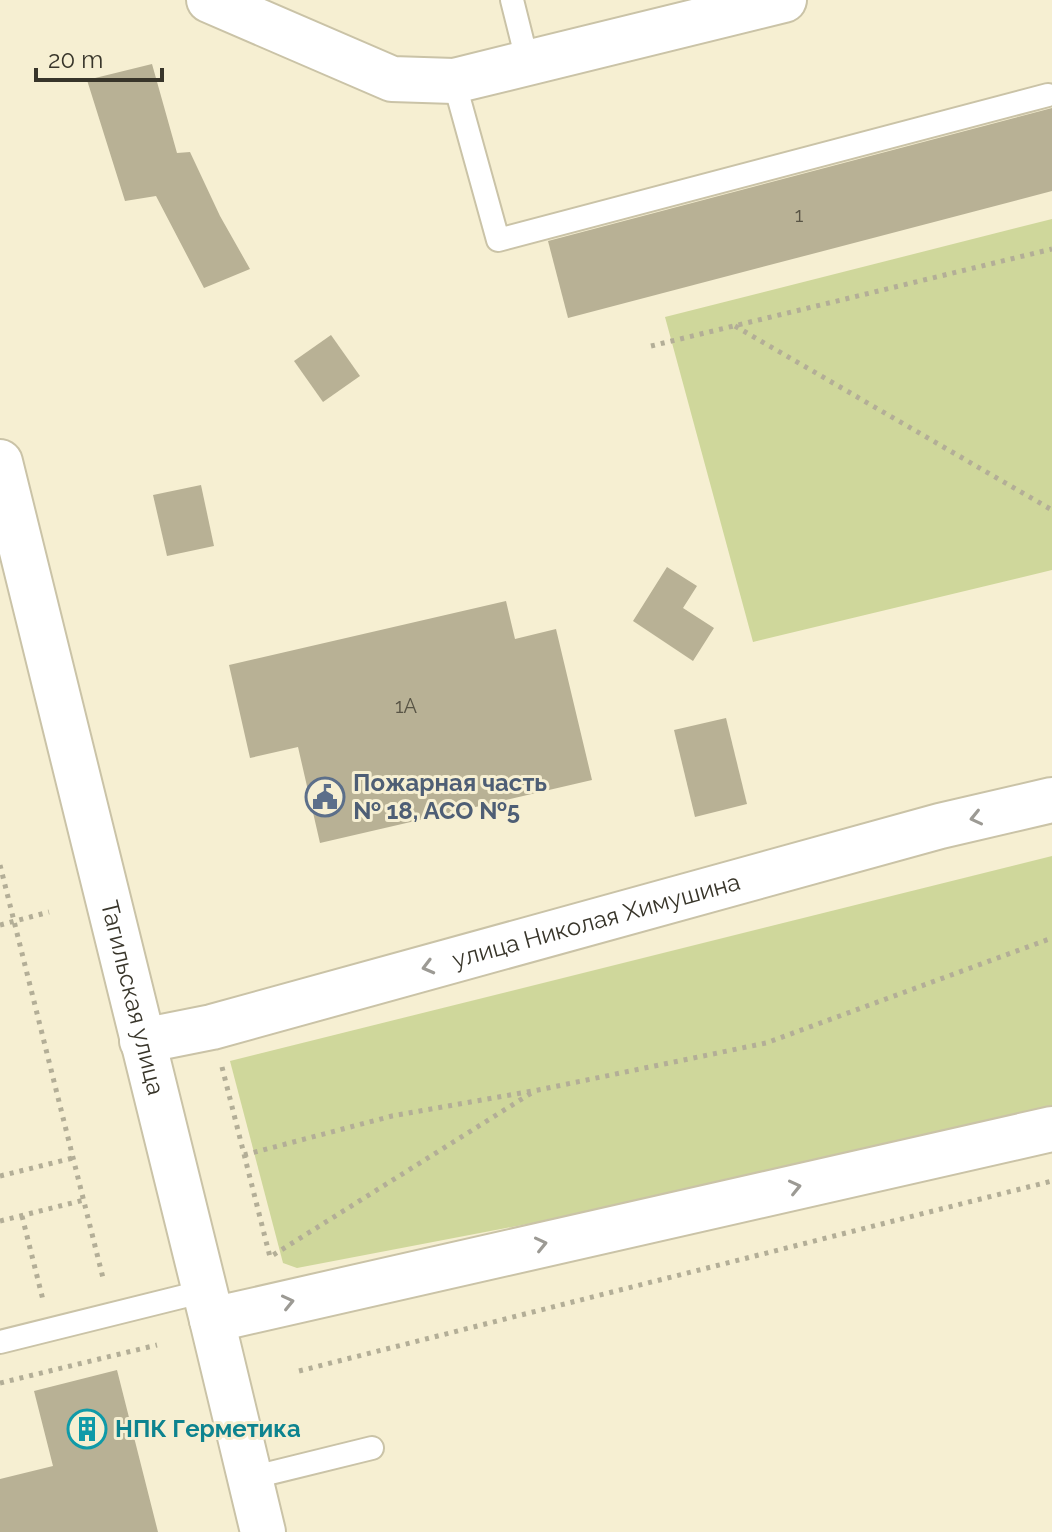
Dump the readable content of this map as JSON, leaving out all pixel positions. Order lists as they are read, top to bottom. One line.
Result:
{"streets":{"main road":["улица Николая Химушина","Тагильская улица"]},"crossings":[["улица Николая Химушина","Тагильская улица"]],"places":{"public building":["Пожарная часть № 18, АСО №5"],"building":["НПК Герметика"]},"house_numbers":["1","1А"],"scale_bar":"20 m"}
